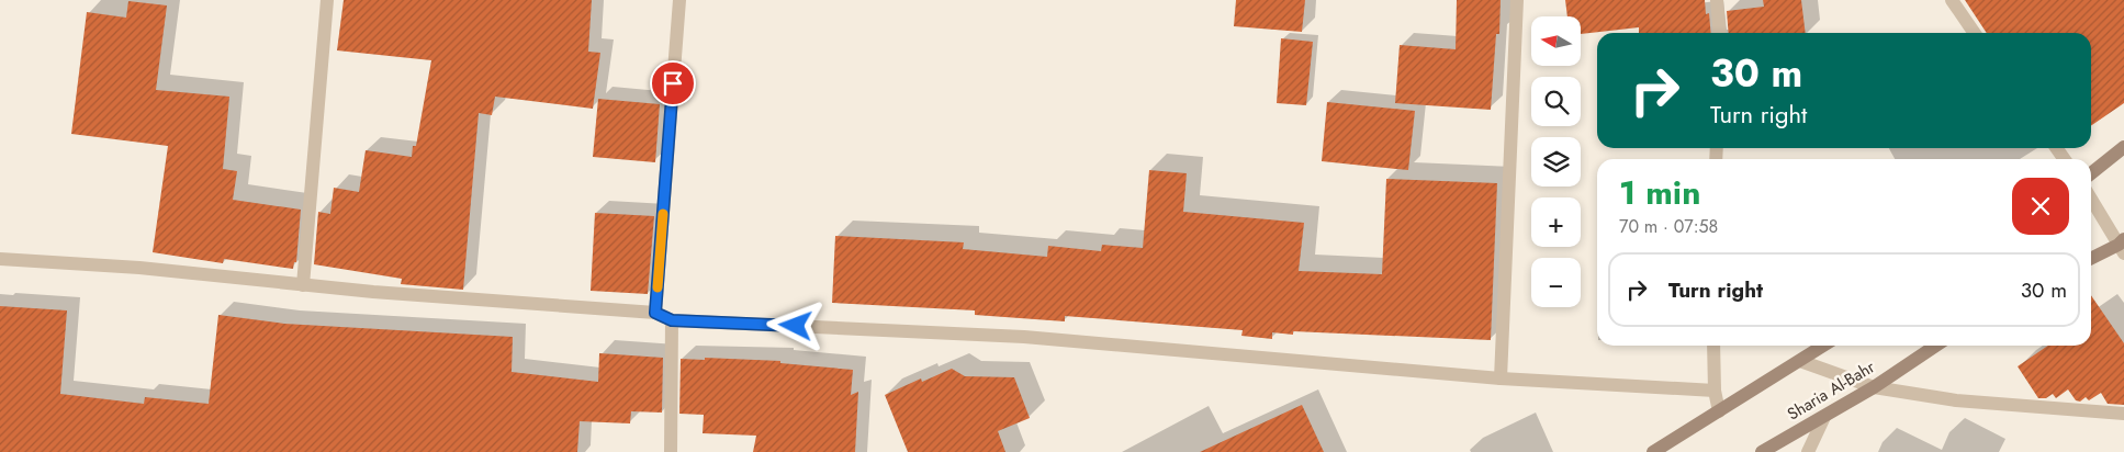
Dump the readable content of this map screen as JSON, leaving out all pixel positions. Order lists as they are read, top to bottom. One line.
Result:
{"streets":{"main road":["Sharia Al-Bahr"]},"north":"left","page":{"map_buttons":["+","−"],"turn":["30 m","Turn right"],"heading":["1 min","70 m · 07:58"],"list":[{"name":"Turn right","value":"30 m"}]}}
